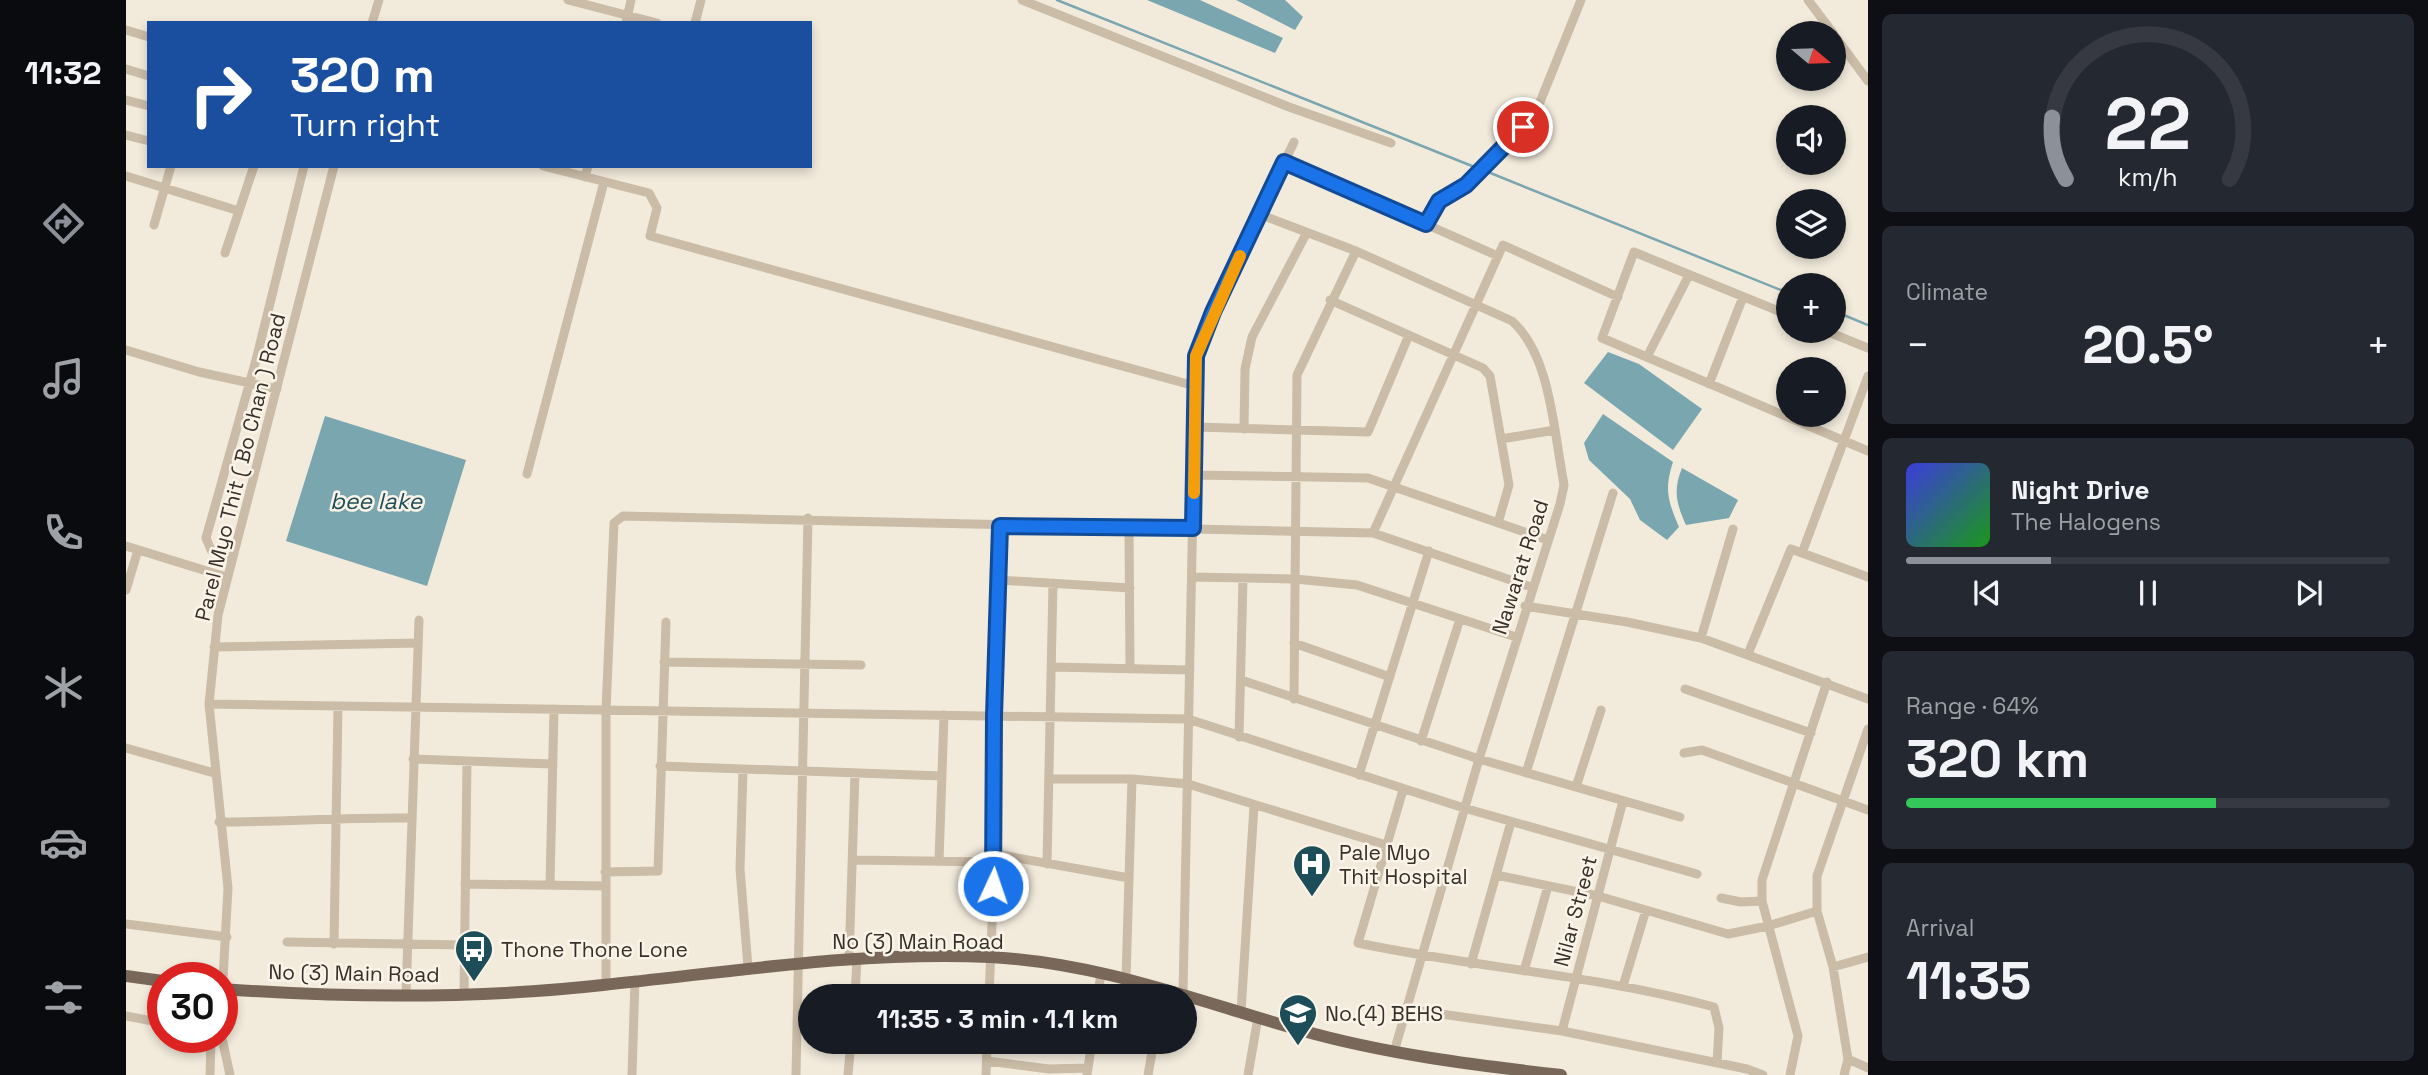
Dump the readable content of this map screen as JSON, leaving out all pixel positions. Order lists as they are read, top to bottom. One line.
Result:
{"streets":{"main road":["No (3) Main Road"],"street":["Parel Myo Thit ( Bo Chan ) Road","Nawarat Road","Nilar Street"]},"crossings":[["Nawarat Road","No (3) Main Road"]],"water":["bee lake"],"places":{"hospital":["Pale Myo Thit Hospital"],"bus stop":["Thone Thone Lone"],"school or university":["No.(4) BEHS"]},"north":"right","page":{"tabs":"11:32","map_buttons":["+","−"],"turn":["320 m","Turn right"],"tile":["Climate",["Range · 64%","320 km"],["Arrival","11:35"]],"heat":["−","20.5°","+"],"song":["Night Drive","The Halogens"],"limit":"30","trip":"11:35 · 3 min · 1.1 km","gauge":["22","km/h"]}}
